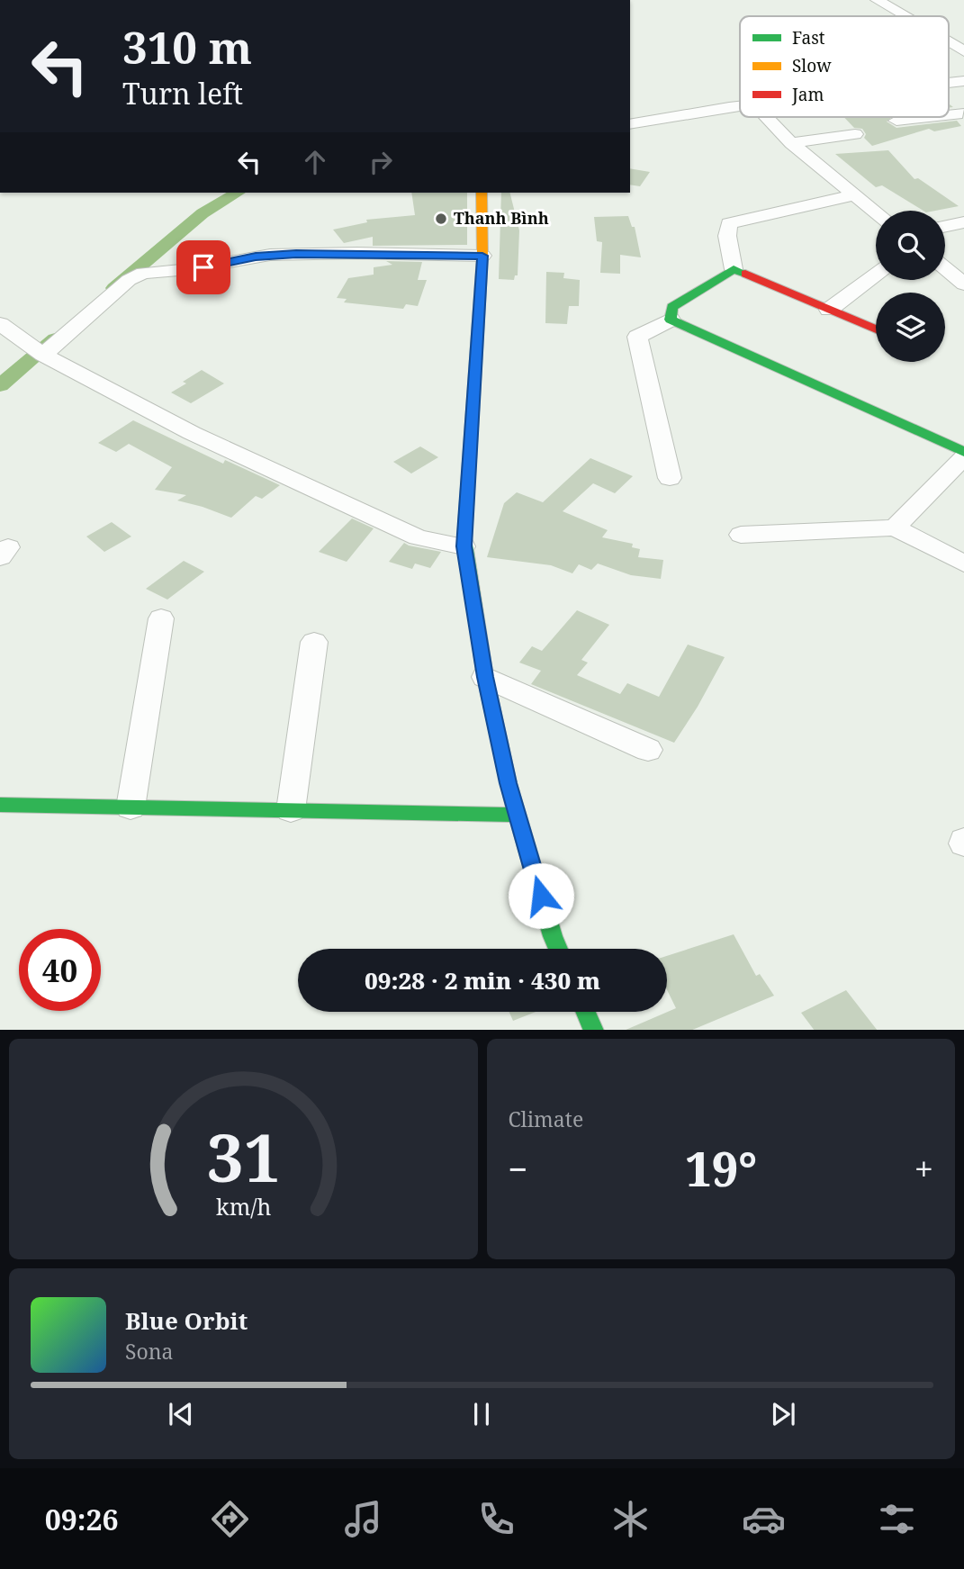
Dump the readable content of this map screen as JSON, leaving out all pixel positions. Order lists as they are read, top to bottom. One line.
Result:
{"places":["Thanh Bình"],"legend":["Fast","Slow","Jam"],"page":{"turn":["310 m","Turn left"],"limit":"40","trip":"09:28 · 2 min · 430 m","tile":"Climate","heat":["−","19°","+"],"song":["Blue Orbit","Sona"],"tabs":"09:26","gauge":["31","km/h"]}}
